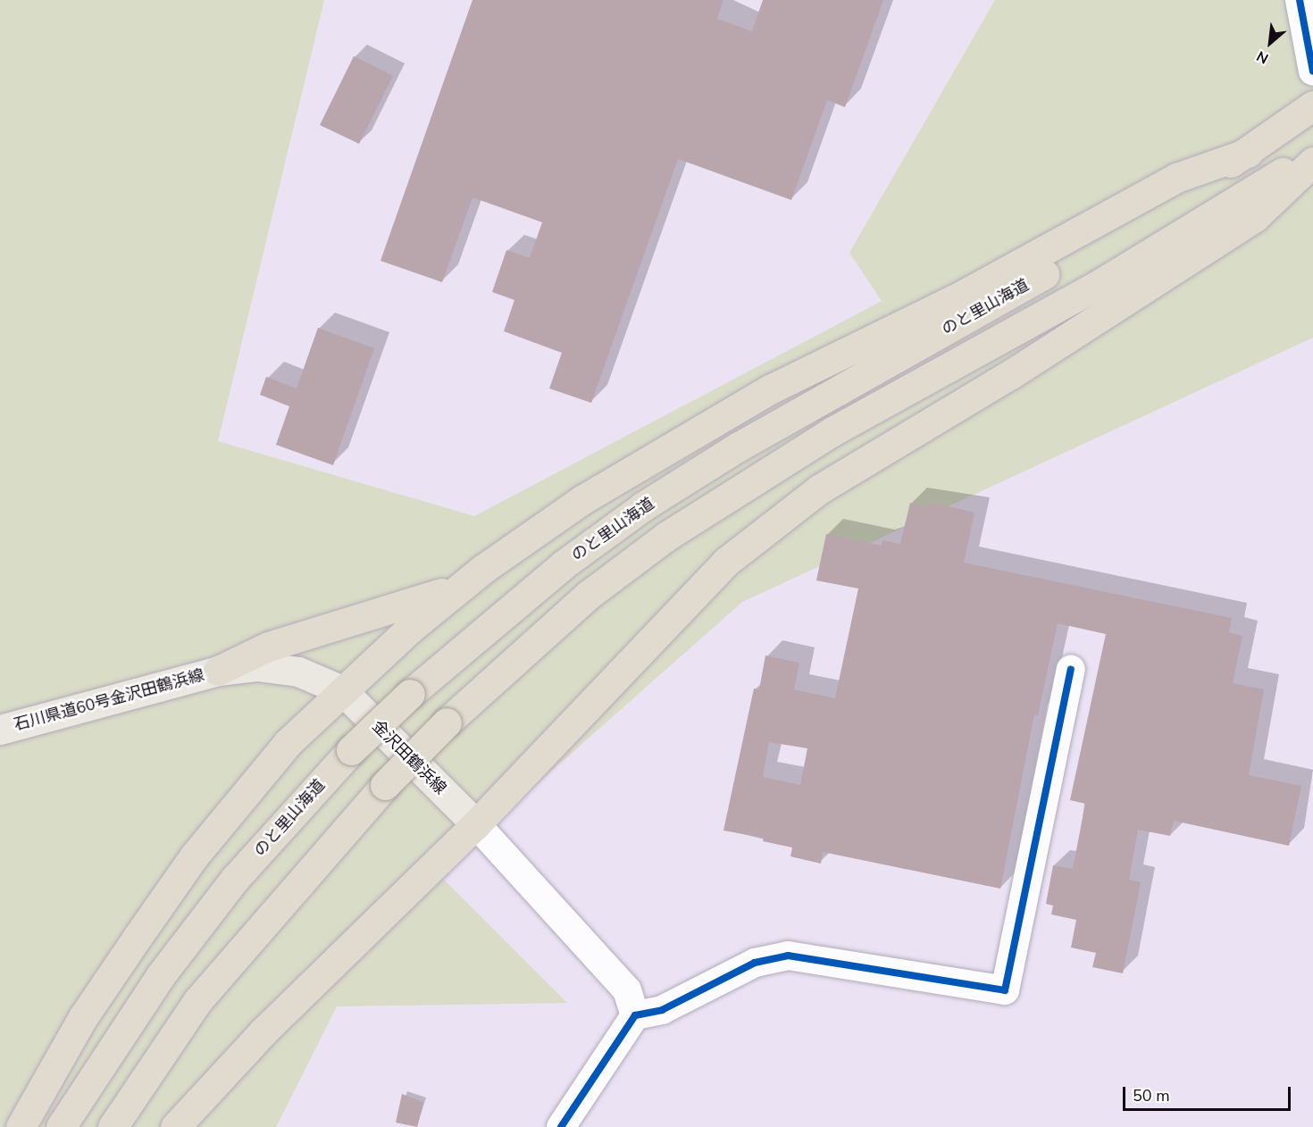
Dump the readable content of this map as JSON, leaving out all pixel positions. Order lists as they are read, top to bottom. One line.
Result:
{"streets":{"highway":["のと里山海道"],"main road":["石川県道60号金沢田鶴浜線","金沢田鶴浜線"]},"crossings":[["石川県道60号金沢田鶴浜線","金沢田鶴浜線"]],"scale_bar":"50 m","north":"bottom left"}
